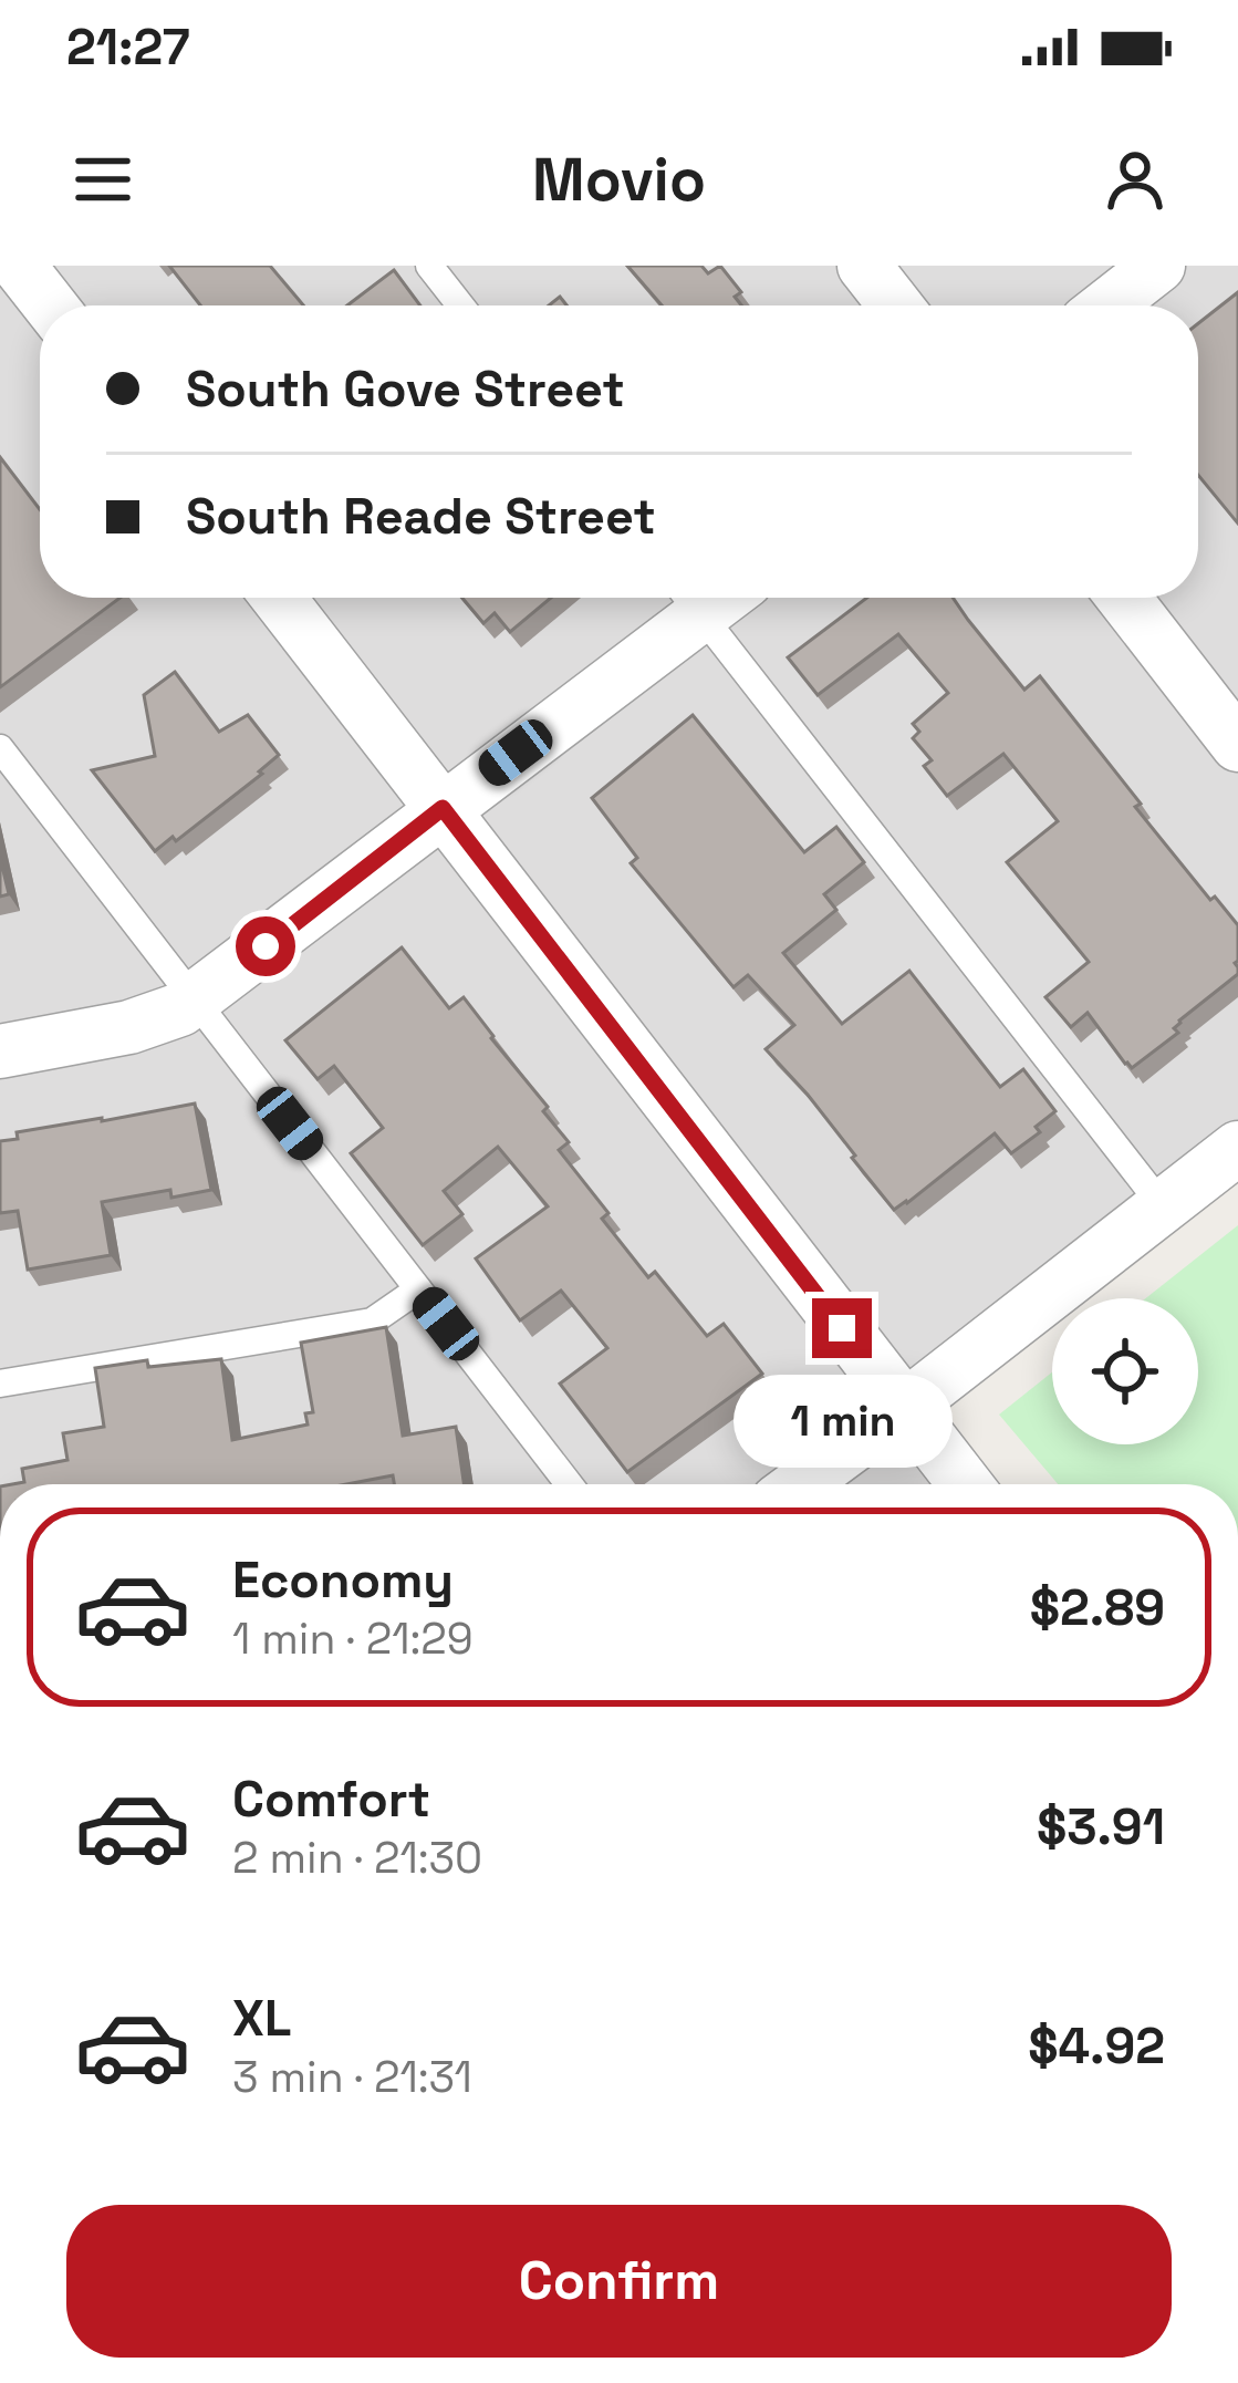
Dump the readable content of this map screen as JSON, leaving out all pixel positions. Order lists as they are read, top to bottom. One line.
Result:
{"page":{"status":"21:27","header":"Movio","banner":["South Gove Street","South Reade Street"],"bubble":"1 min","list":[{"name":"Economy","note":"1 min · 21:29","value":"$2.89"},{"name":"Comfort","note":"2 min · 21:30","value":"$3.91"},{"name":"XL","note":"3 min · 21:31","value":"$4.92"}],"buttons":"Confirm"}}
